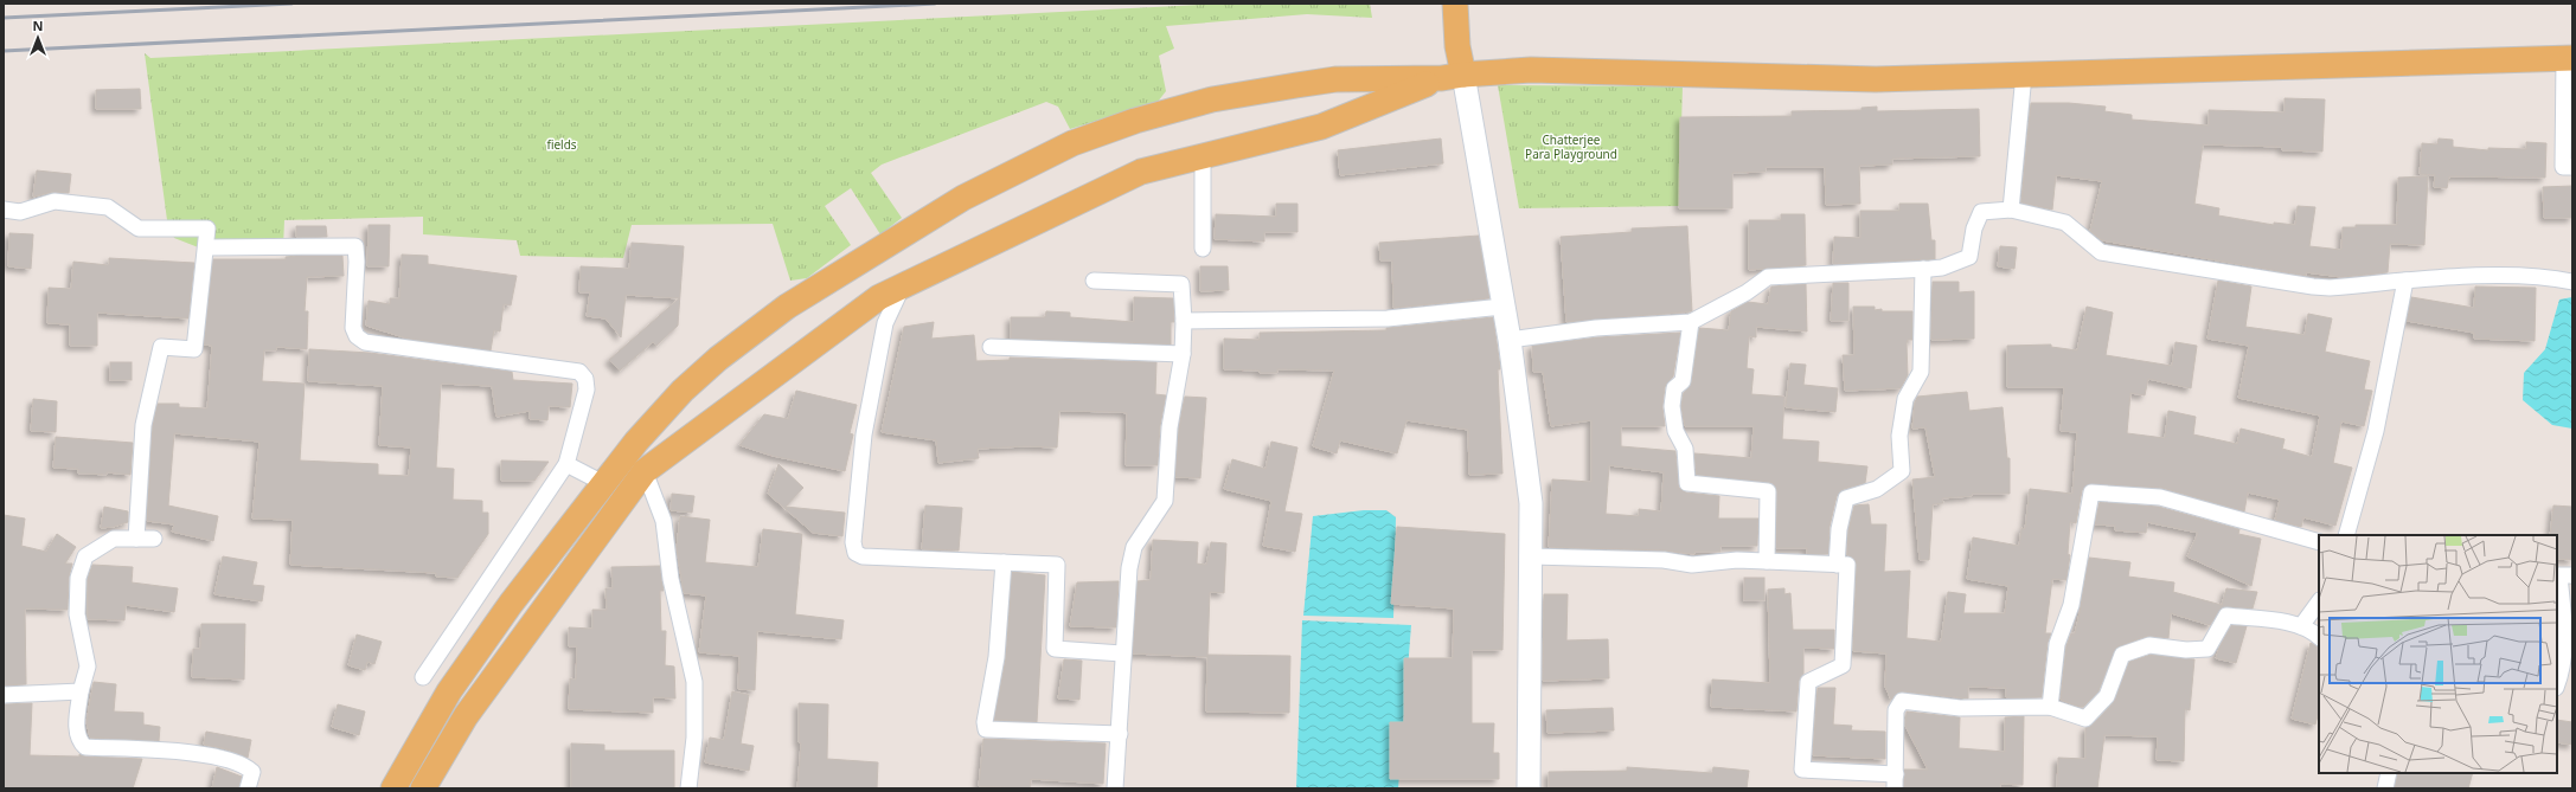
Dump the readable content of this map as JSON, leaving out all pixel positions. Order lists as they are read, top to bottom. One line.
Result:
{"parks":["Chatterjee Para Playground","fields"],"north":"top"}
